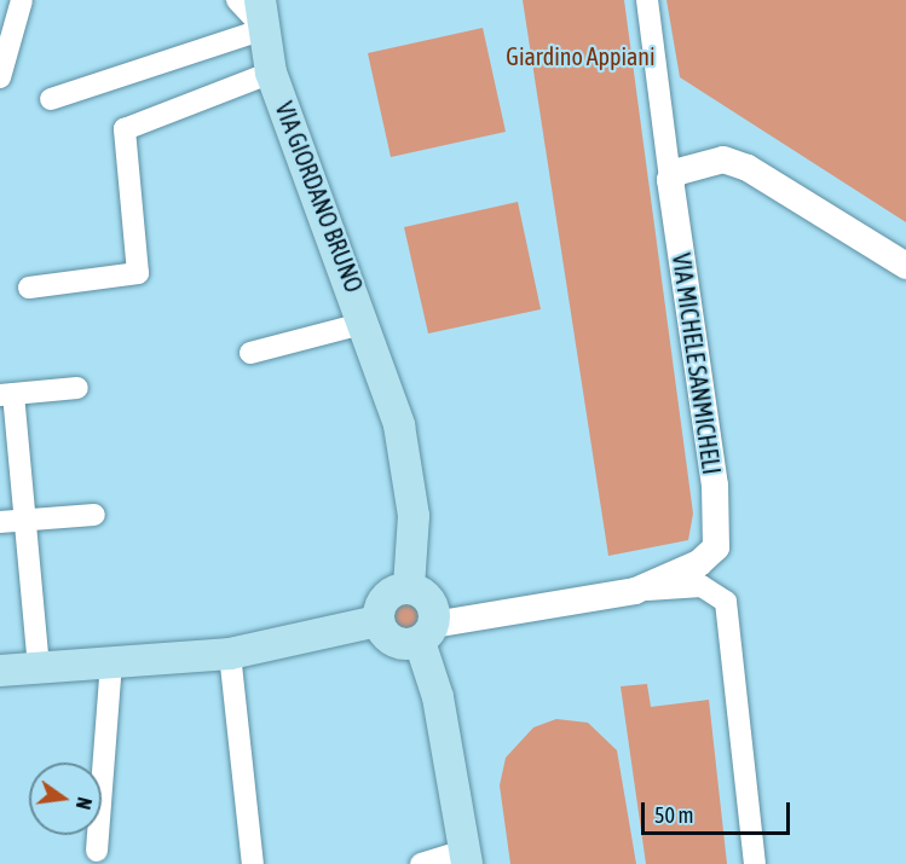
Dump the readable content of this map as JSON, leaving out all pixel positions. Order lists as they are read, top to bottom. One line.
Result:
{"streets":{"main road":["VIA GIORDANO BRUNO"],"street":["VIA MICHELE SANMICHELI"]},"parks":["Giardino Appiani"],"scale_bar":"50 m","north":"right"}
